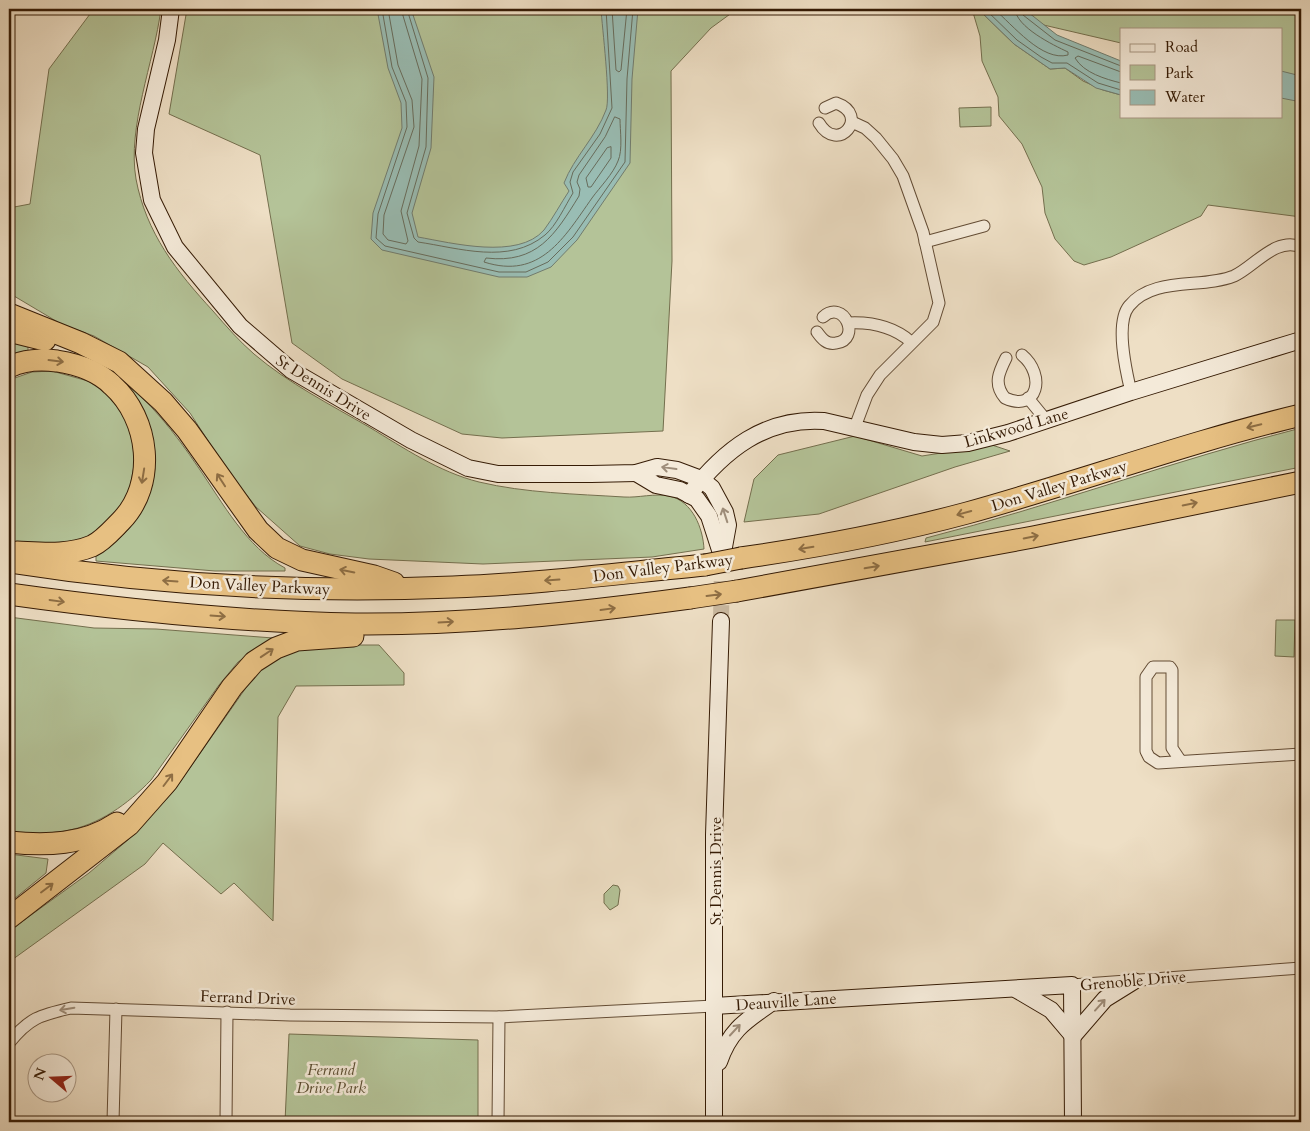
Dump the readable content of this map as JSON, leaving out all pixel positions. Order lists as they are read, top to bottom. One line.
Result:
{"streets":{"highway":["Don Valley Parkway"],"street":["St Dennis Drive","Linkwood Lane","Grenoble Drive","Ferrand Drive","Deauville Lane"]},"crossings":[["St Dennis Drive","Linkwood Lane"],["St Dennis Drive","Deauville Lane"],["Grenoble Drive","Deauville Lane"],["Ferrand Drive","Deauville Lane"]],"parks":["Ferrand Drive Park"],"legend":["Road","Park","Water"],"north":"left"}
